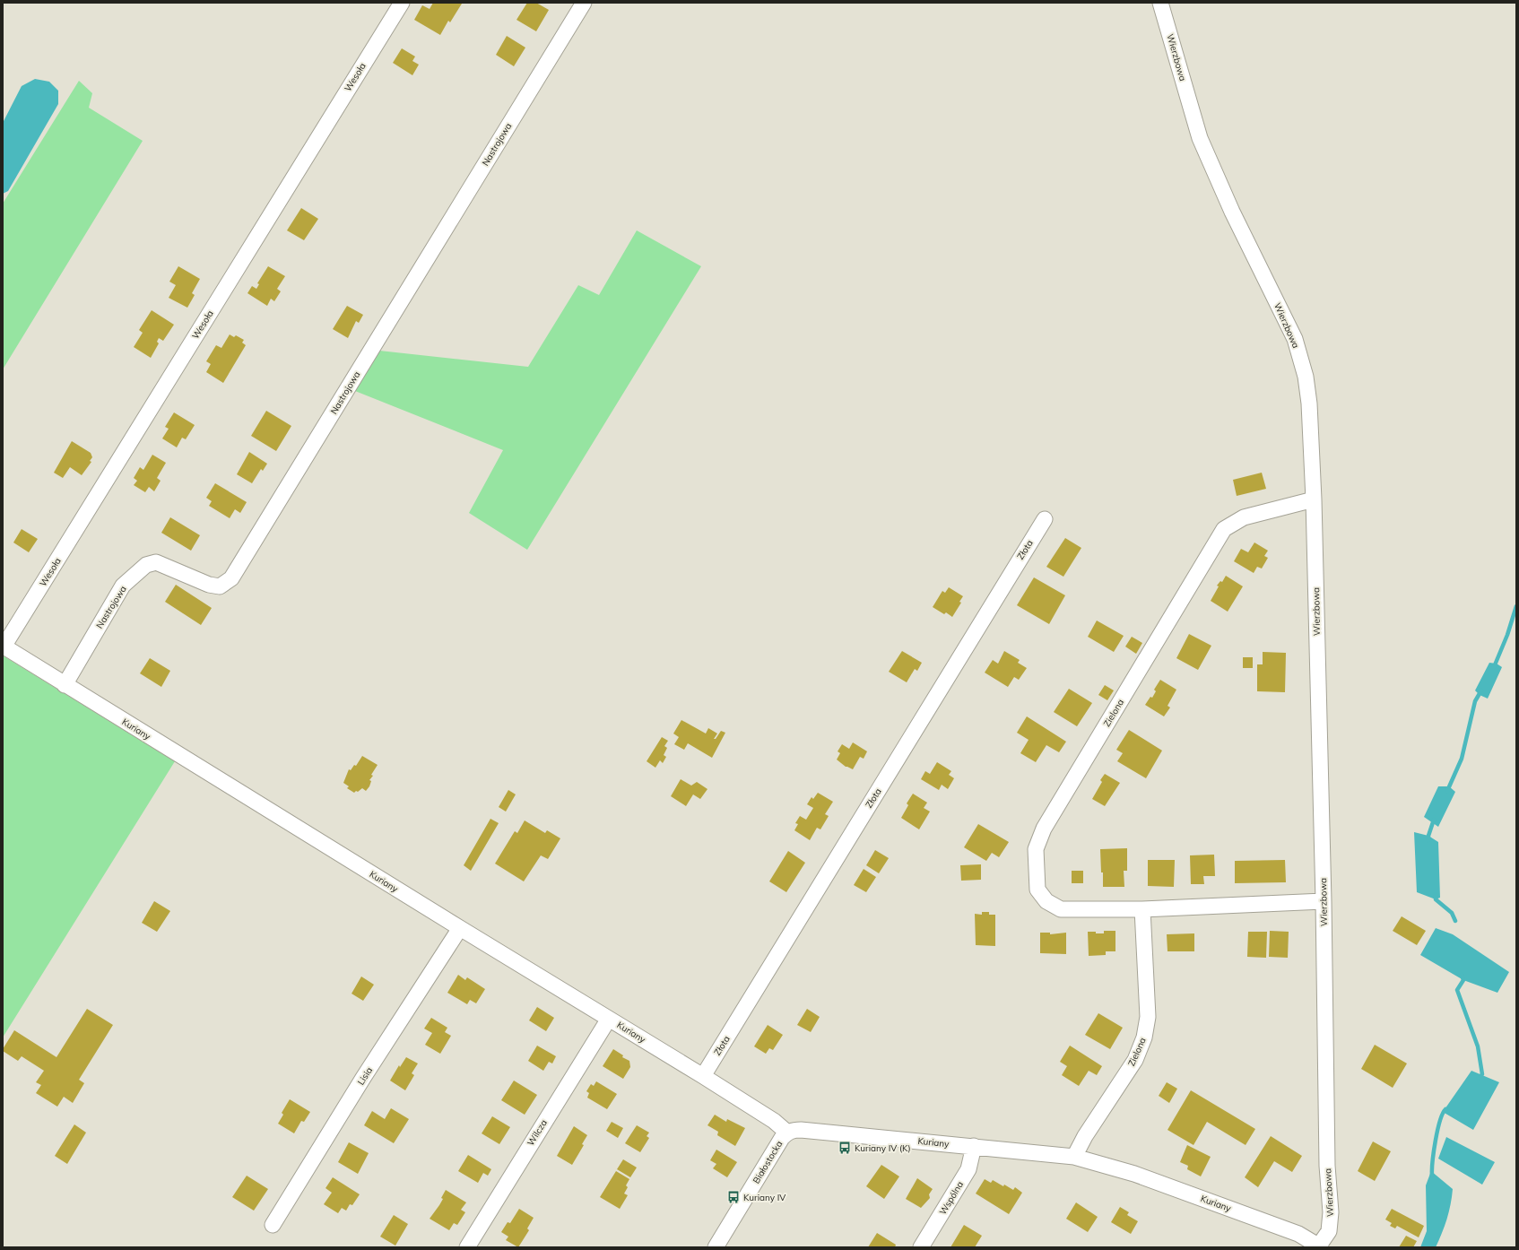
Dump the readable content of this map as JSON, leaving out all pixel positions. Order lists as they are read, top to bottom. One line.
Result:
{"streets":{"street":["Wierzbowa","Wesoła","Nastrojowa","Złota","Zielona","Kuriany","Lisia","Wilcza","Białostocka","Wspólna"]},"crossings":[["Wierzbowa","Zielona"],["Wierzbowa","Kuriany"],["Wesoła","Kuriany"],["Nastrojowa","Kuriany"],["Złota","Kuriany"],["Zielona","Kuriany"],["Kuriany","Lisia"],["Kuriany","Wilcza"],["Kuriany","Białostocka"],["Kuriany","Wspólna"]],"places":{"bus stop":["Kuriany IV (K)","Kuriany IV"]}}
